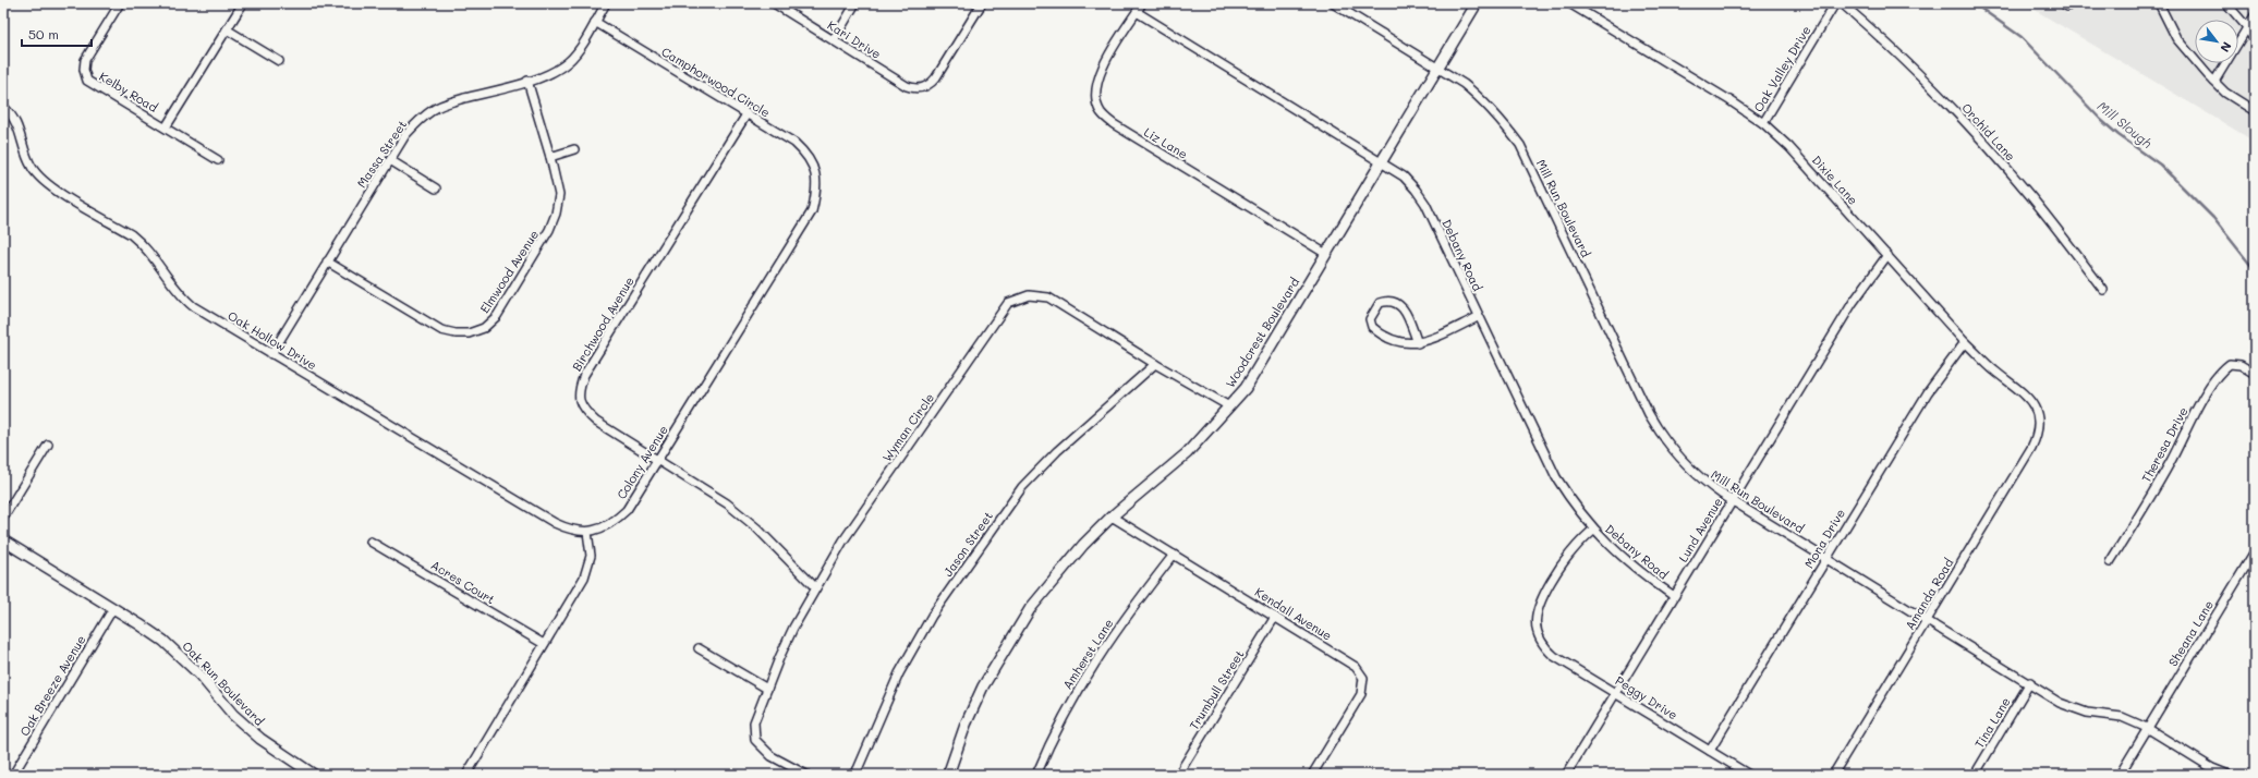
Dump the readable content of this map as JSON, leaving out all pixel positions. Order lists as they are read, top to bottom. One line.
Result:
{"streets":{"street":["Kari Drive","Oak Valley Drive","Camphorwood Circle","Kelby Road","Orchid Lane","Liz Lane","Massa Street","Dixie Lane","Mill Run Boulevard","Debany Road","Elmwood Avenue","Birchwood Avenue","Woodcrest Boulevard","Oak Hollow Drive","Wyman Circle","Theresa Drive","Colony Avenue","Lund Avenue","Mona Drive","Jason Street","Acres Court","Amanda Road","Kendall Avenue","Sheana Lane","Amherst Lane","Oak Run Boulevard","Oak Breeze Avenue","Trumbull Street","Peggy Drive","Tina Lane"]},"crossings":[["Oak Valley Drive","Dixie Lane"],["Camphorwood Circle","Massa Street"],["Camphorwood Circle","Birchwood Avenue"],["Camphorwood Circle","Colony Avenue"],["Liz Lane","Debany Road"],["Liz Lane","Woodcrest Boulevard"],["Massa Street","Elmwood Avenue"],["Massa Street","Oak Hollow Drive"],["Dixie Lane","Lund Avenue"],["Dixie Lane","Mona Drive"],["Dixie Lane","Amanda Road"],["Mill Run Boulevard","Woodcrest Boulevard"],["Mill Run Boulevard","Lund Avenue"],["Mill Run Boulevard","Mona Drive"],["Mill Run Boulevard","Amanda Road"],["Mill Run Boulevard","Sheana Lane"],["Mill Run Boulevard","Tina Lane"],["Debany Road","Woodcrest Boulevard"],["Debany Road","Lund Avenue"],["Debany Road","Peggy Drive"],["Birchwood Avenue","Wyman Circle"],["Birchwood Avenue","Colony Avenue"],["Woodcrest Boulevard","Wyman Circle"],["Woodcrest Boulevard","Kendall Avenue"],["Oak Hollow Drive","Colony Avenue"],["Wyman Circle","Jason Street"],["Lund Avenue","Peggy Drive"],["Mona Drive","Peggy Drive"],["Kendall Avenue","Amherst Lane"],["Kendall Avenue","Trumbull Street"],["Oak Run Boulevard","Oak Breeze Avenue"]],"water":["Mill Slough"],"scale_bar":"50 m","north":"bottom right"}
